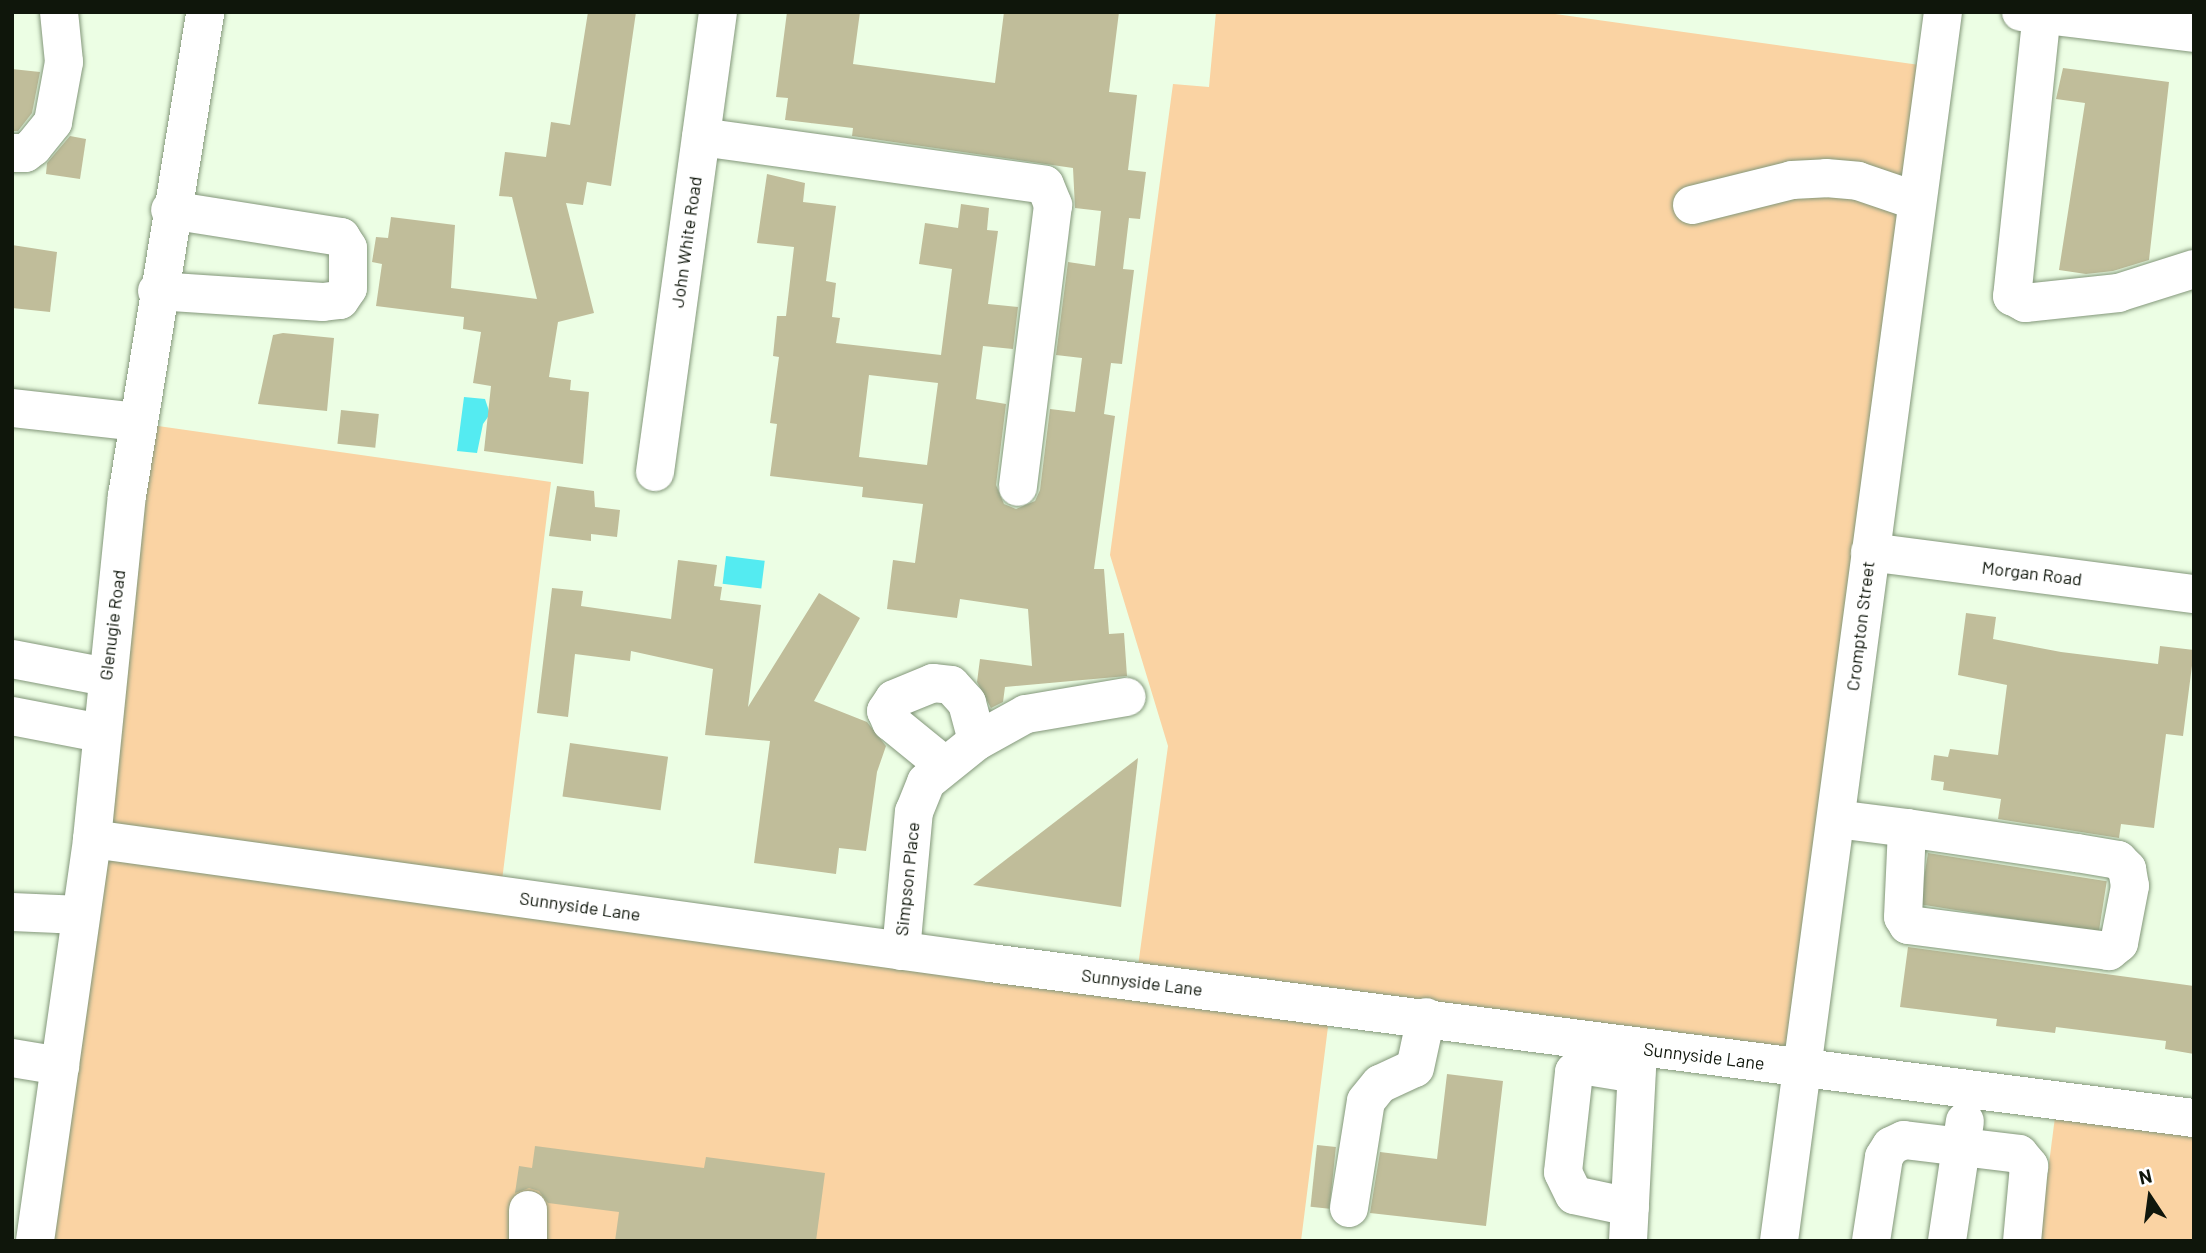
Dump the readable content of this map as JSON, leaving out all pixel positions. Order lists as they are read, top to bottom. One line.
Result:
{"streets":{"street":["John White Road","Morgan Road","Glenugie Road","Crompton Street","Simpson Place","Sunnyside Lane"]},"crossings":[["Morgan Road","Crompton Street"],["Glenugie Road","Sunnyside Lane"],["Crompton Street","Sunnyside Lane"],["Simpson Place","Sunnyside Lane"]],"north":"top"}
